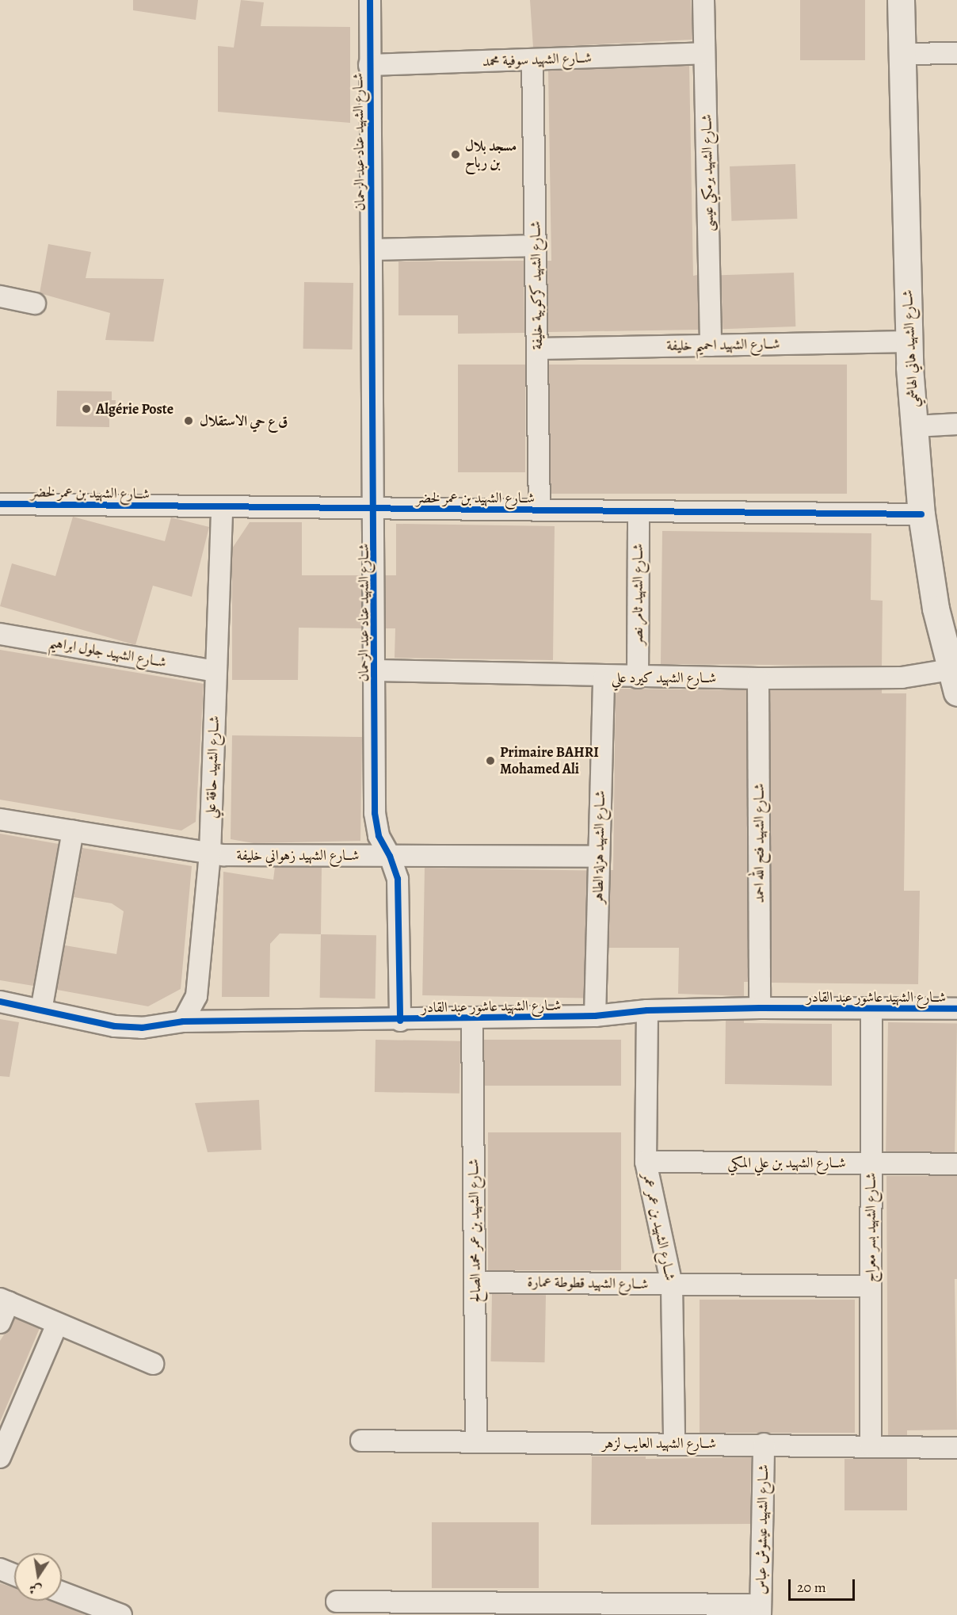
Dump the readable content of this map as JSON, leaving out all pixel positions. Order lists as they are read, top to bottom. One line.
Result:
{"streets":{"street":["شــارع الشهيد سوفية محمد","شــارع الشهيد عناد عبد الرحمان","شــارع الشهيد برمكي عيسى","شــارع الشهيد كركوبية خليفة","شــارع الشهيد احميم خليفة","شــارع الشهيد هاني الهاشمي","شــارع الشهيد بن عمر لخضر","شــارع الشهيد ثامر نصر","شــارع الشهيد جلول ابراهيم","شــارع الشهيد كيرد علي","شــارع الشهيد حاقة علي","شــارع الشهيد فتح الله احمد","شــارع الشهيد هزلة الطاهر","شــارع الشهيد زهواني خليفة","شــارع الشهيد عاشور عبد القادر","شــارع الشهيد بن علي المكي","شــارع الشهيد بن عمر عمر","شــارع الشهيد بسر معراج","شــارع الشهيد بن عمر محمد الصالح","شــارع الشهيد قطوطة عمارة","شــارع الشهيد العايب لزهر","شــارع الشهيد عيشوش عباس"]},"crossings":[["شــارع الشهيد سوفية محمد","شــارع الشهيد عناد عبد الرحمان"],["شــارع الشهيد سوفية محمد","شــارع الشهيد برمكي عيسى"],["شــارع الشهيد سوفية محمد","شــارع الشهيد كركوبية خليفة"],["شــارع الشهيد عناد عبد الرحمان","شــارع الشهيد بن عمر لخضر"],["شــارع الشهيد عناد عبد الرحمان","شــارع الشهيد كيرد علي"],["شــارع الشهيد عناد عبد الرحمان","شــارع الشهيد زهواني خليفة"],["شــارع الشهيد عناد عبد الرحمان","شــارع الشهيد عاشور عبد القادر"],["شــارع الشهيد برمكي عيسى","شــارع الشهيد احميم خليفة"],["شــارع الشهيد كركوبية خليفة","شــارع الشهيد احميم خليفة"],["شــارع الشهيد كركوبية خليفة","شــارع الشهيد بن عمر لخضر"],["شــارع الشهيد احميم خليفة","شــارع الشهيد هاني الهاشمي"],["شــارع الشهيد هاني الهاشمي","شــارع الشهيد بن عمر لخضر"],["شــارع الشهيد هاني الهاشمي","شــارع الشهيد كيرد علي"],["شــارع الشهيد بن عمر لخضر","شــارع الشهيد ثامر نصر"],["شــارع الشهيد بن عمر لخضر","شــارع الشهيد حاقة علي"],["شــارع الشهيد ثامر نصر","شــارع الشهيد كيرد علي"],["شــارع الشهيد جلول ابراهيم","شــارع الشهيد حاقة علي"],["شــارع الشهيد كيرد علي","شــارع الشهيد فتح الله احمد"],["شــارع الشهيد كيرد علي","شــارع الشهيد هزلة الطاهر"],["شــارع الشهيد حاقة علي","شــارع الشهيد زهواني خليفة"],["شــارع الشهيد حاقة علي","شــارع الشهيد عاشور عبد القادر"],["شــارع الشهيد فتح الله احمد","شــارع الشهيد عاشور عبد القادر"],["شــارع الشهيد هزلة الطاهر","شــارع الشهيد زهواني خليفة"],["شــارع الشهيد هزلة الطاهر","شــارع الشهيد عاشور عبد القادر"],["شــارع الشهيد عاشور عبد القادر","شــارع الشهيد بن عمر عمر"],["شــارع الشهيد عاشور عبد القادر","شــارع الشهيد بسر معراج"],["شــارع الشهيد عاشور عبد القادر","شــارع الشهيد بن عمر محمد الصالح"],["شــارع الشهيد بن علي المكي","شــارع الشهيد بن عمر عمر"],["شــارع الشهيد بن علي المكي","شــارع الشهيد بسر معراج"],["شــارع الشهيد بن عمر عمر","شــارع الشهيد قطوطة عمارة"],["شــارع الشهيد بن عمر عمر","شــارع الشهيد العايب لزهر"],["شــارع الشهيد بسر معراج","شــارع الشهيد قطوطة عمارة"],["شــارع الشهيد بسر معراج","شــارع الشهيد العايب لزهر"],["شــارع الشهيد بن عمر محمد الصالح","شــارع الشهيد قطوطة عمارة"],["شــارع الشهيد بن عمر محمد الصالح","شــارع الشهيد العايب لزهر"],["شــارع الشهيد العايب لزهر","شــارع الشهيد عيشوش عباس"]],"places":["مسجد بلال بن رباح","Algérie Poste","ق ع حي الاستقلال","Primaire BAHRI Mohamed Ali"],"scale_bar":"20 m","north":"bottom"}
